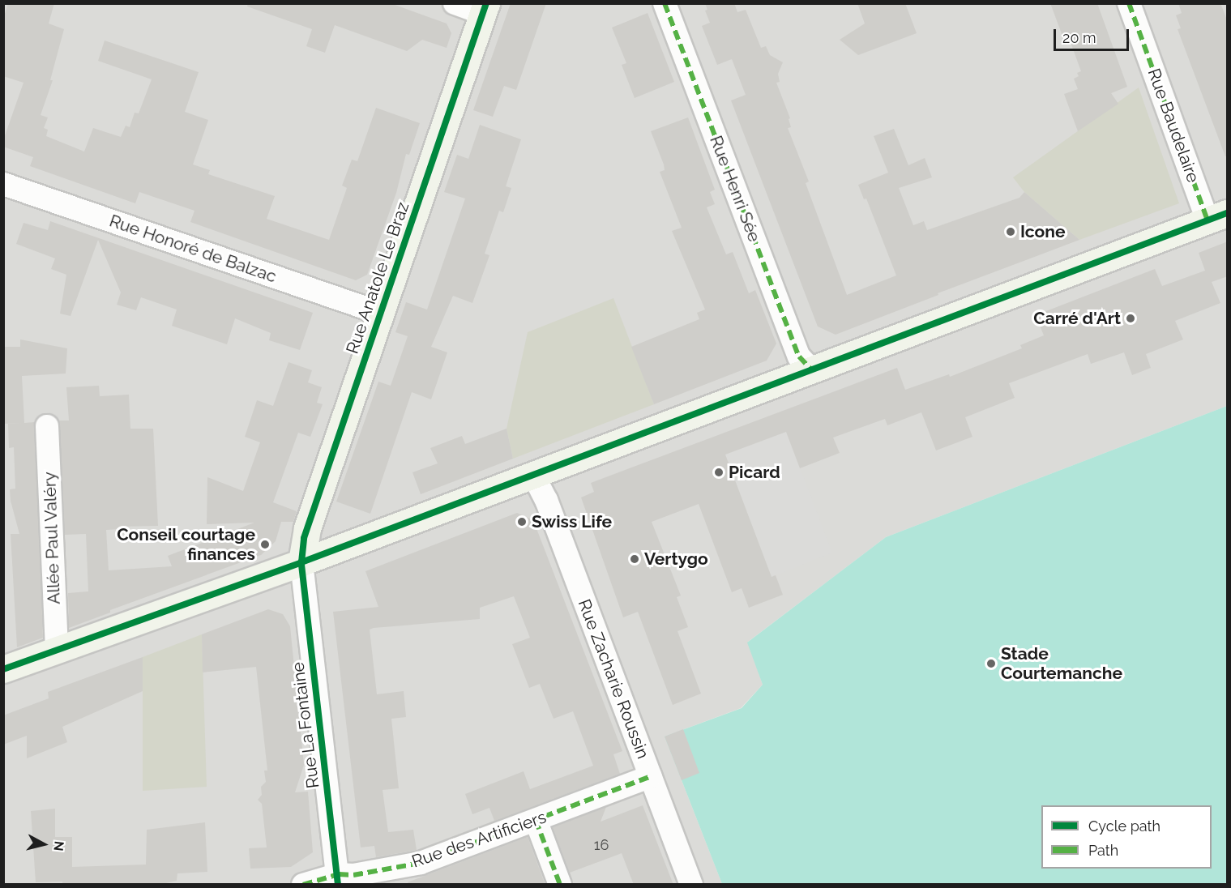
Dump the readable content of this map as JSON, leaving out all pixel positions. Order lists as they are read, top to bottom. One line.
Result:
{"streets":{"main road":["Rue Anatole Le Braz"],"street":["Rue Baudelaire","Rue Henri Sée","Rue Honoré de Balzac","Allée Paul Valéry","Rue Zacharie Roussin","Rue La Fontaine","Rue des Artificiers"]},"crossings":[["Rue Honoré de Balzac","Rue Anatole Le Braz"],["Rue Anatole Le Braz","Rue La Fontaine"],["Rue Zacharie Roussin","Rue des Artificiers"],["Rue La Fontaine","Rue des Artificiers"]],"places":["Icone","Carré d'Art","Picard","Swiss Life","Conseil courtage finances","Vertygo","Stade Courtemanche"],"house_numbers":["16"],"legend":["Cycle path","Path"],"scale_bar":"20 m","north":"right"}
